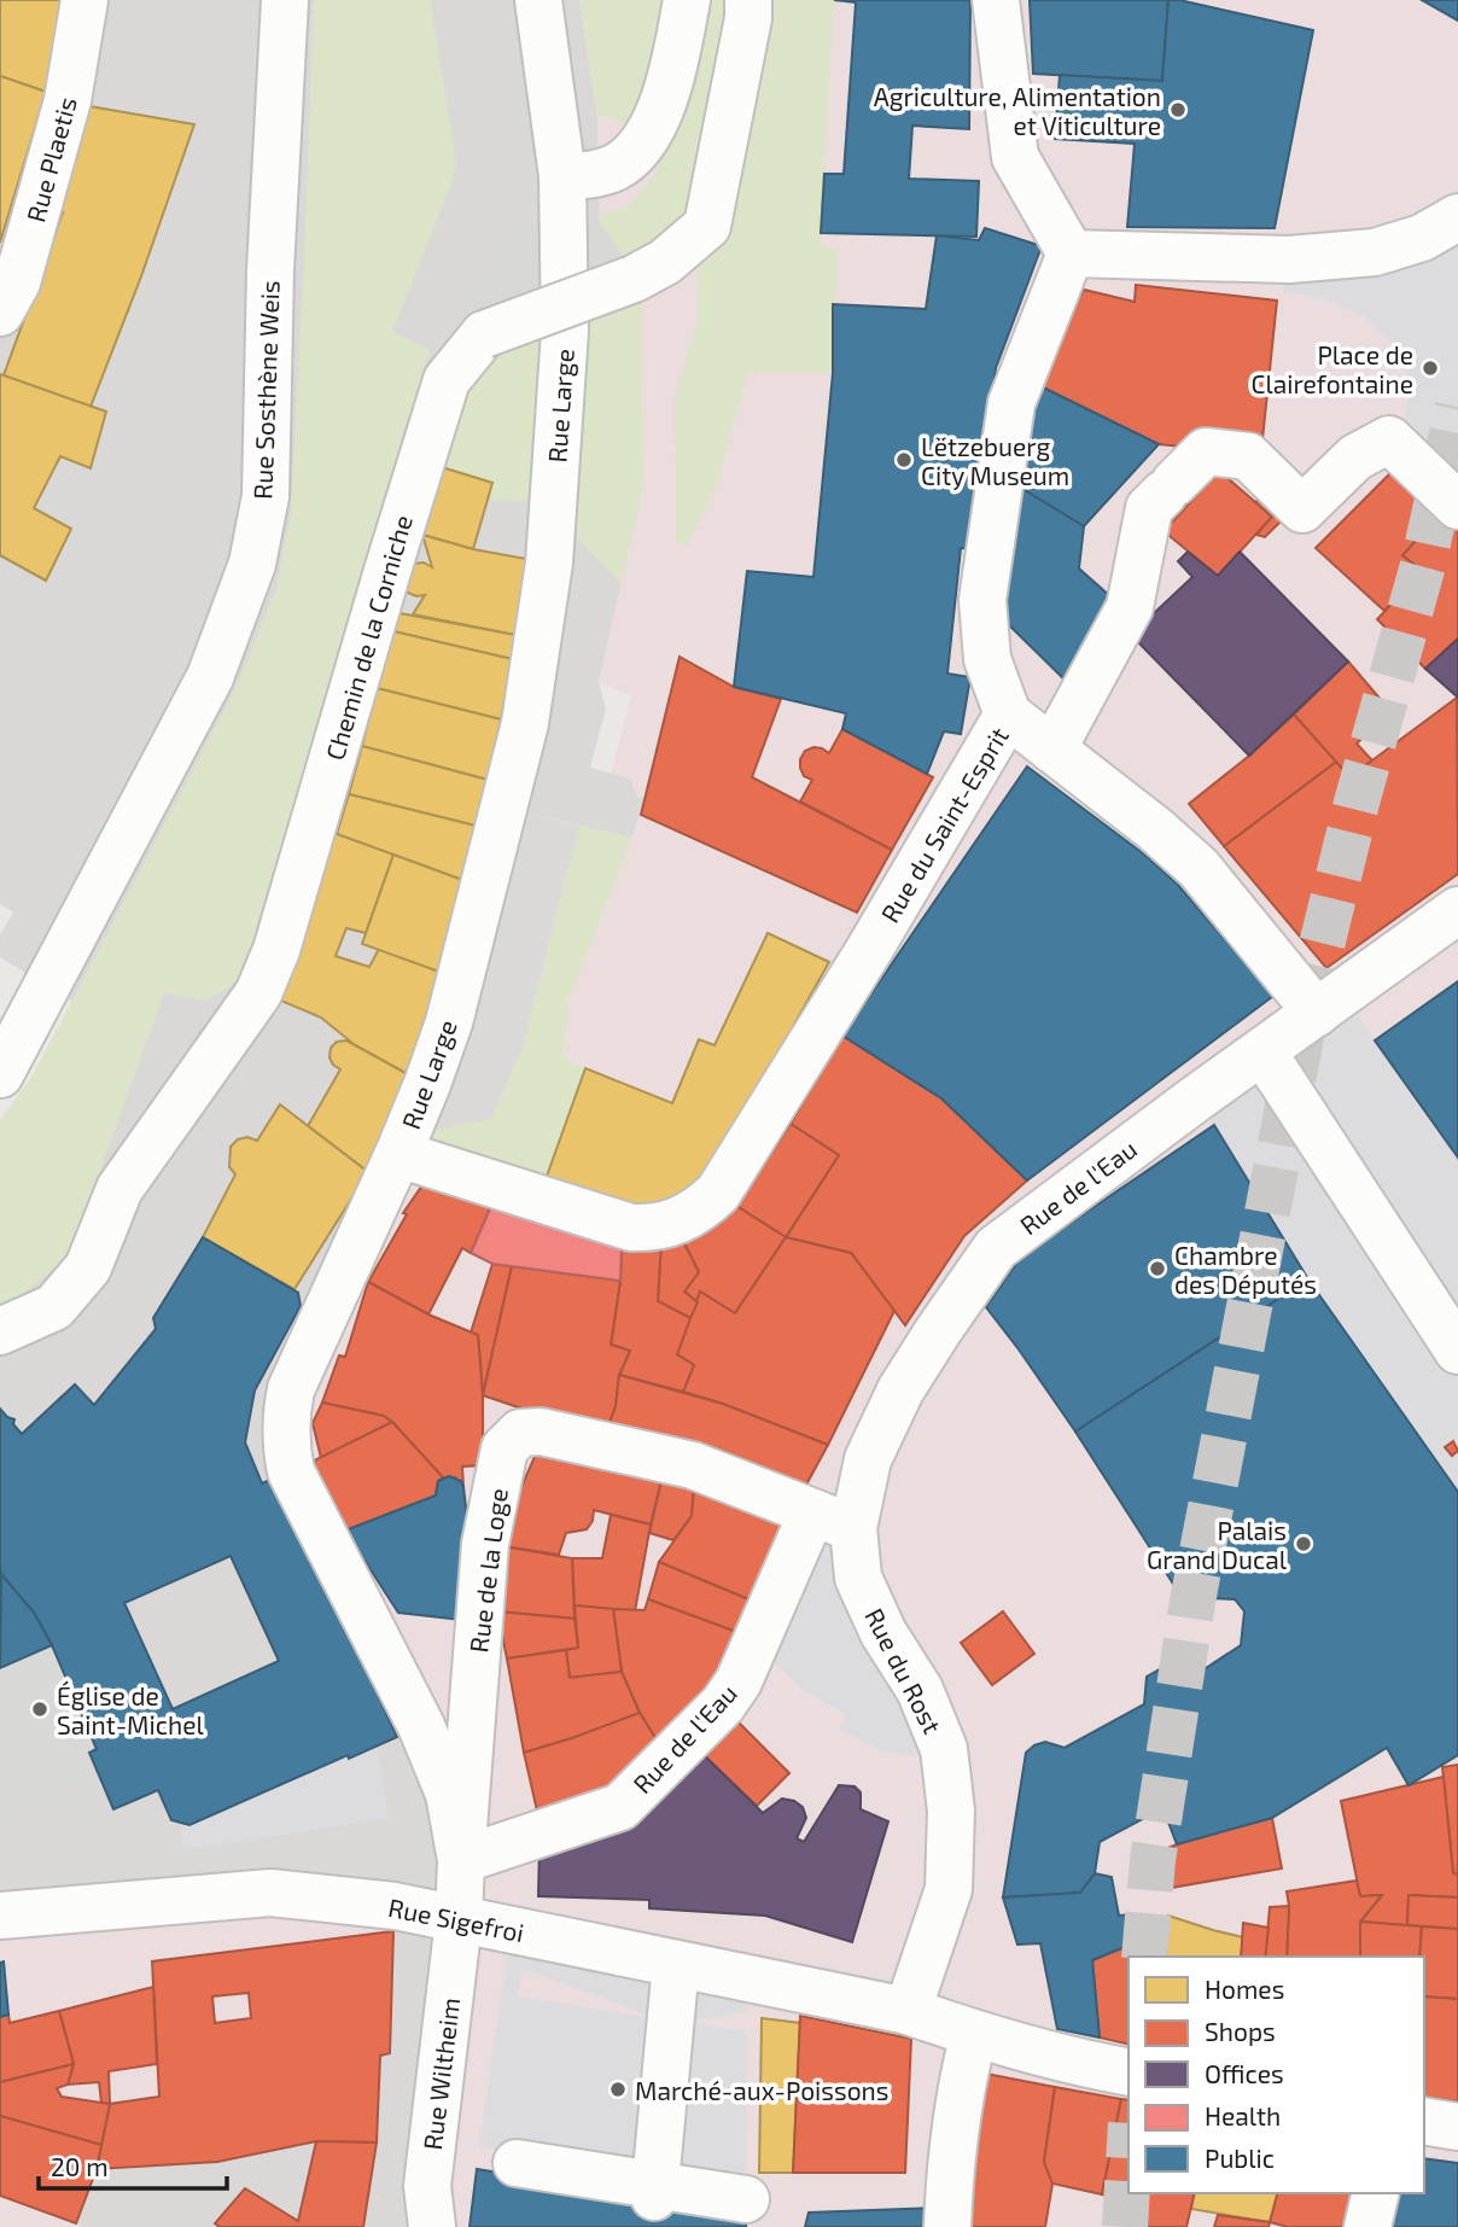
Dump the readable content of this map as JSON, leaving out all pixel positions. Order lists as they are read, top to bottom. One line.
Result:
{"streets":{"street":["Rue Plaetis","Rue Sosthène Weis","Rue Large","Chemin de la Corniche","Rue du Saint-Esprit","Rue de l'Eau","Rue de la Loge","Rue du Rost","Rue Sigefroi","Rue Wiltheim"]},"crossings":[["Rue Large","Rue du Saint-Esprit"],["Rue Large","Rue de l'Eau"],["Rue Large","Rue de la Loge"],["Rue Large","Rue Sigefroi"],["Rue Large","Rue Wiltheim"],["Rue de l'Eau","Rue de la Loge"],["Rue de l'Eau","Rue du Rost"],["Rue du Rost","Rue Sigefroi"],["Rue Sigefroi","Rue Wiltheim"]],"places":["Agriculture, Alimentation et Viticulture","Place de Clairefontaine","Lëtzebuerg City Museum","Chambre des Députés","Palais Grand Ducal","Église de Saint-Michel","Marché-aux-Poissons"],"legend":["Homes","Shops","Offices","Health","Public"],"scale_bar":"20 m"}
